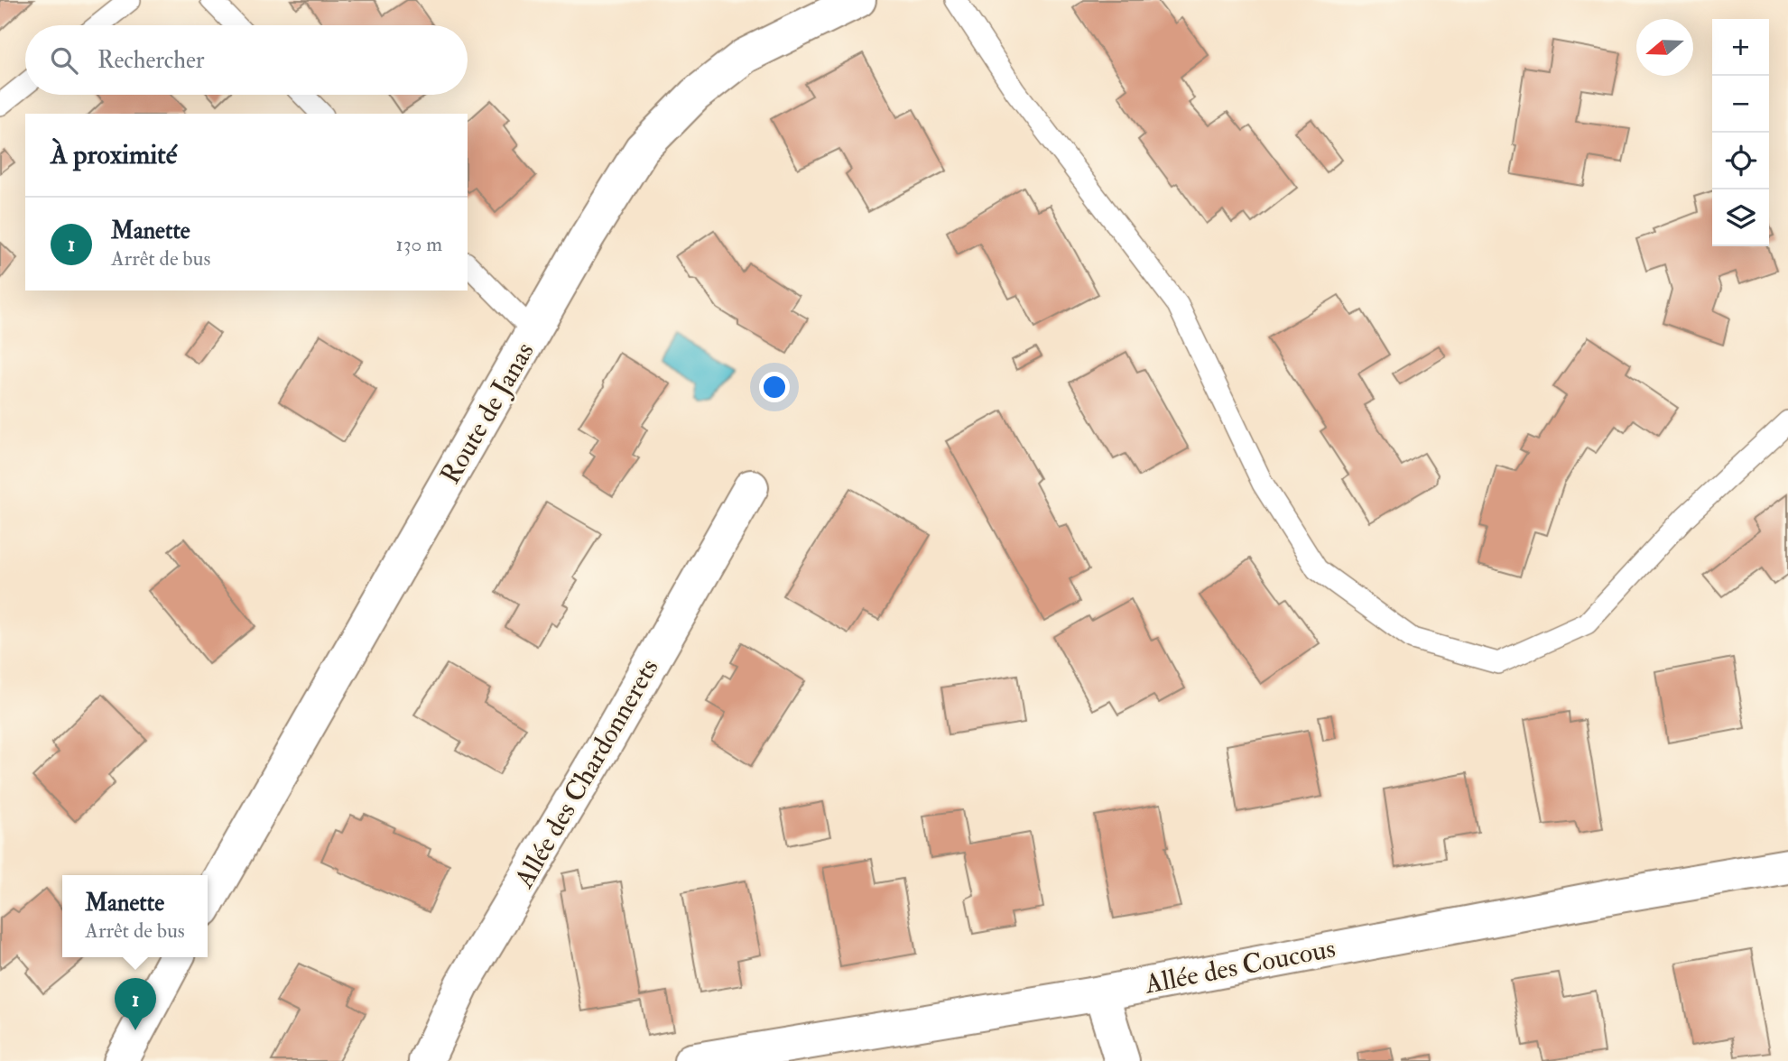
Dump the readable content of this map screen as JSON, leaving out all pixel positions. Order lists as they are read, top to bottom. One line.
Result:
{"streets":{"street":["Route de Janas","Allée des Chardonnerets","Allée des Coucous"]},"north":"left","page":{"map_buttons":["+","−"],"search":"Rechercher","heading":"À proximité","list":[{"mark":"1","name":"Manette","note":"Arrêt de bus","value":"130 m"}],"popup":["Manette","Arrêt de bus"],"pins":"1"}}
